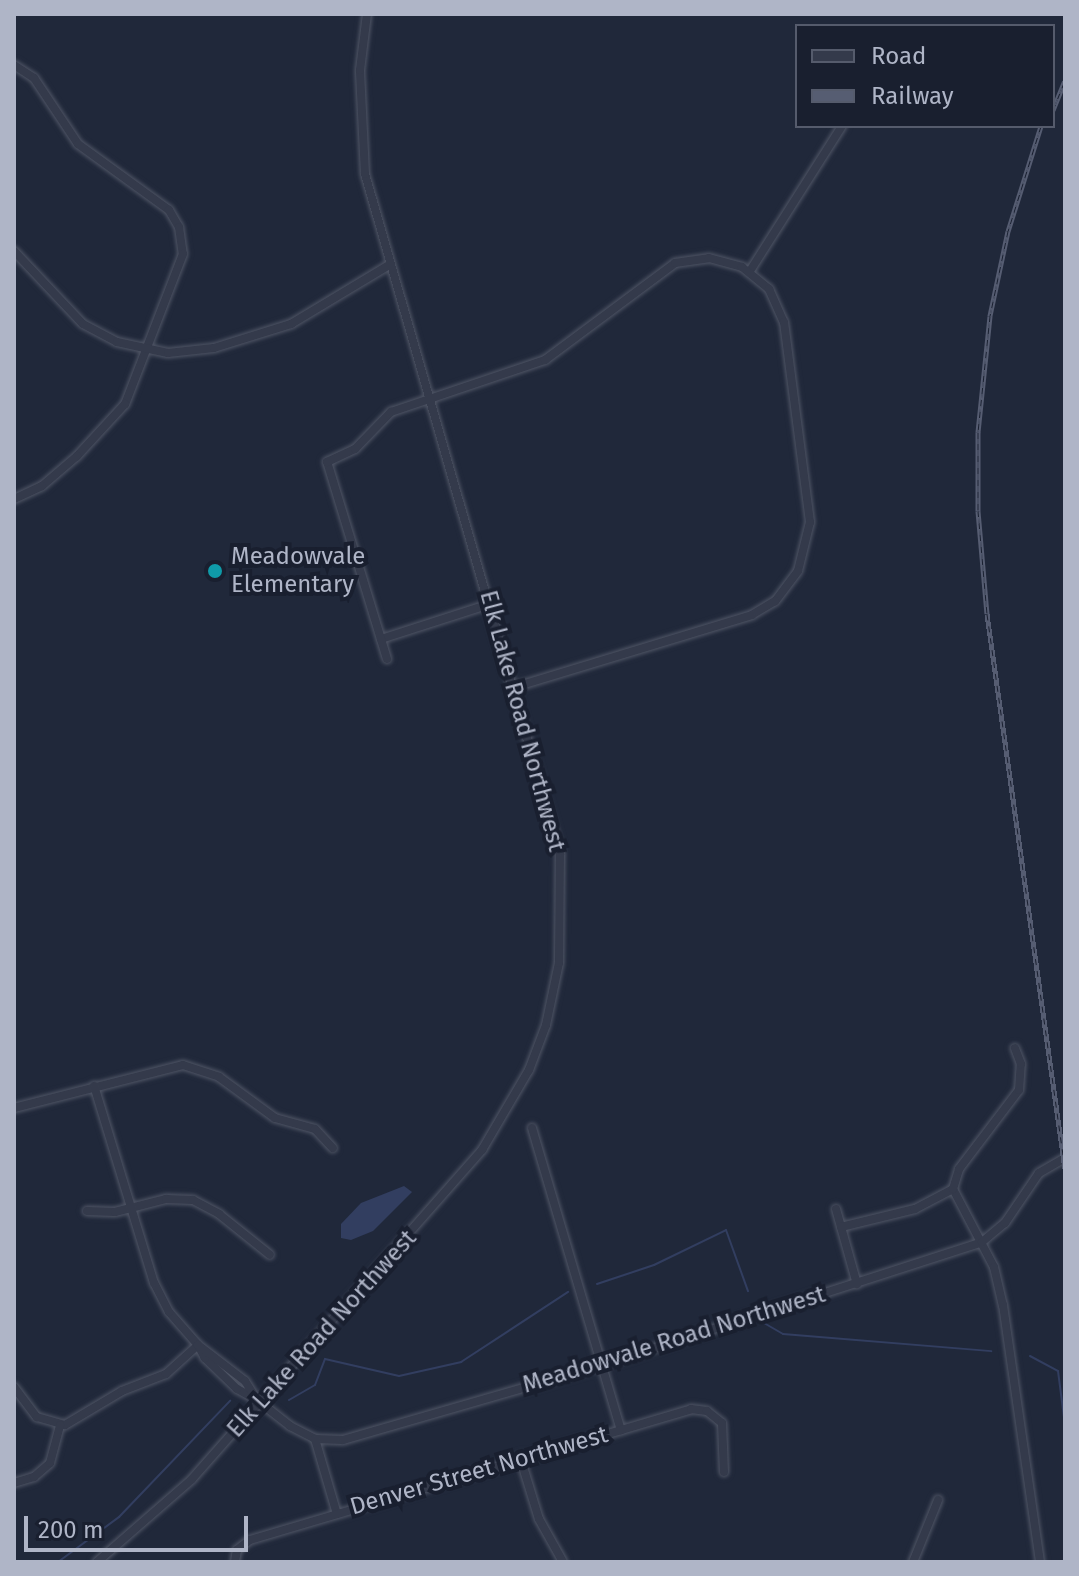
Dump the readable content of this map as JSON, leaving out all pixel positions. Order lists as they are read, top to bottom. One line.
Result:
{"streets":{"street":["Elk Lake Road Northwest","Meadowvale Road Northwest","Denver Street Northwest"]},"places":["Meadowvale Elementary"],"legend":["Road","Railway"],"scale_bar":"200 m"}
